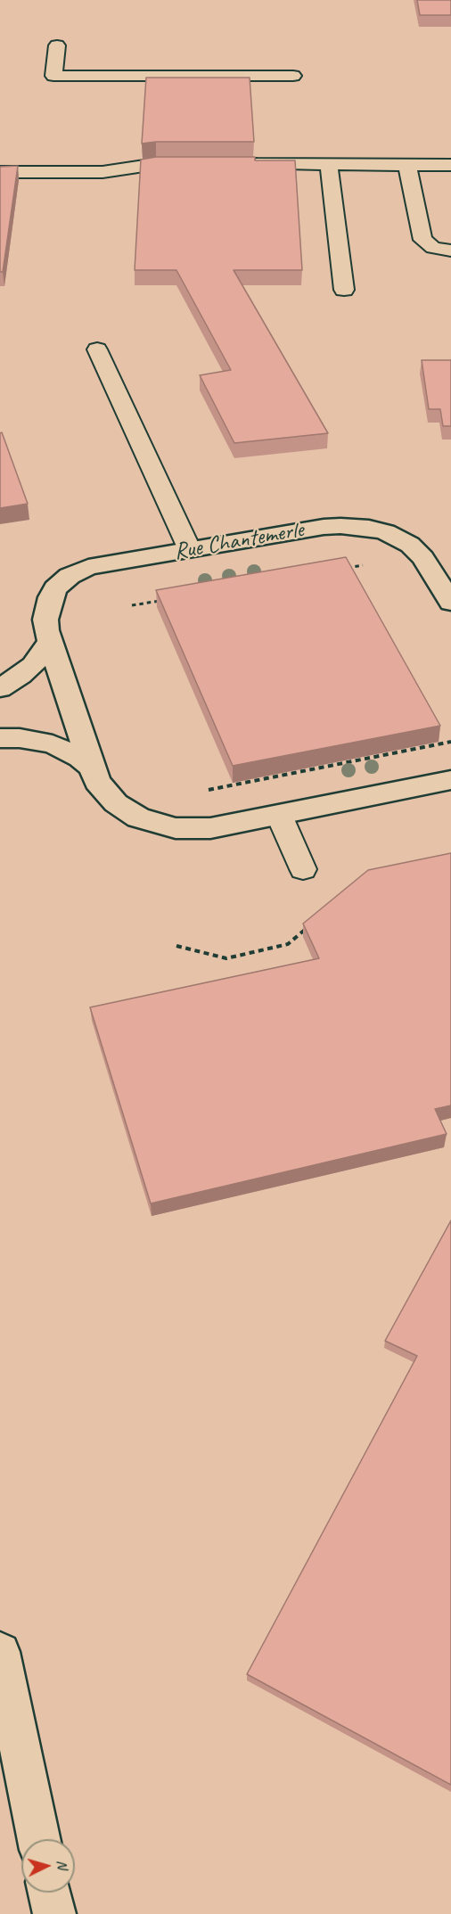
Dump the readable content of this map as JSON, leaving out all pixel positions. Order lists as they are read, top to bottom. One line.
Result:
{"streets":{"street":["Rue Chantemerle"]},"north":"right"}
